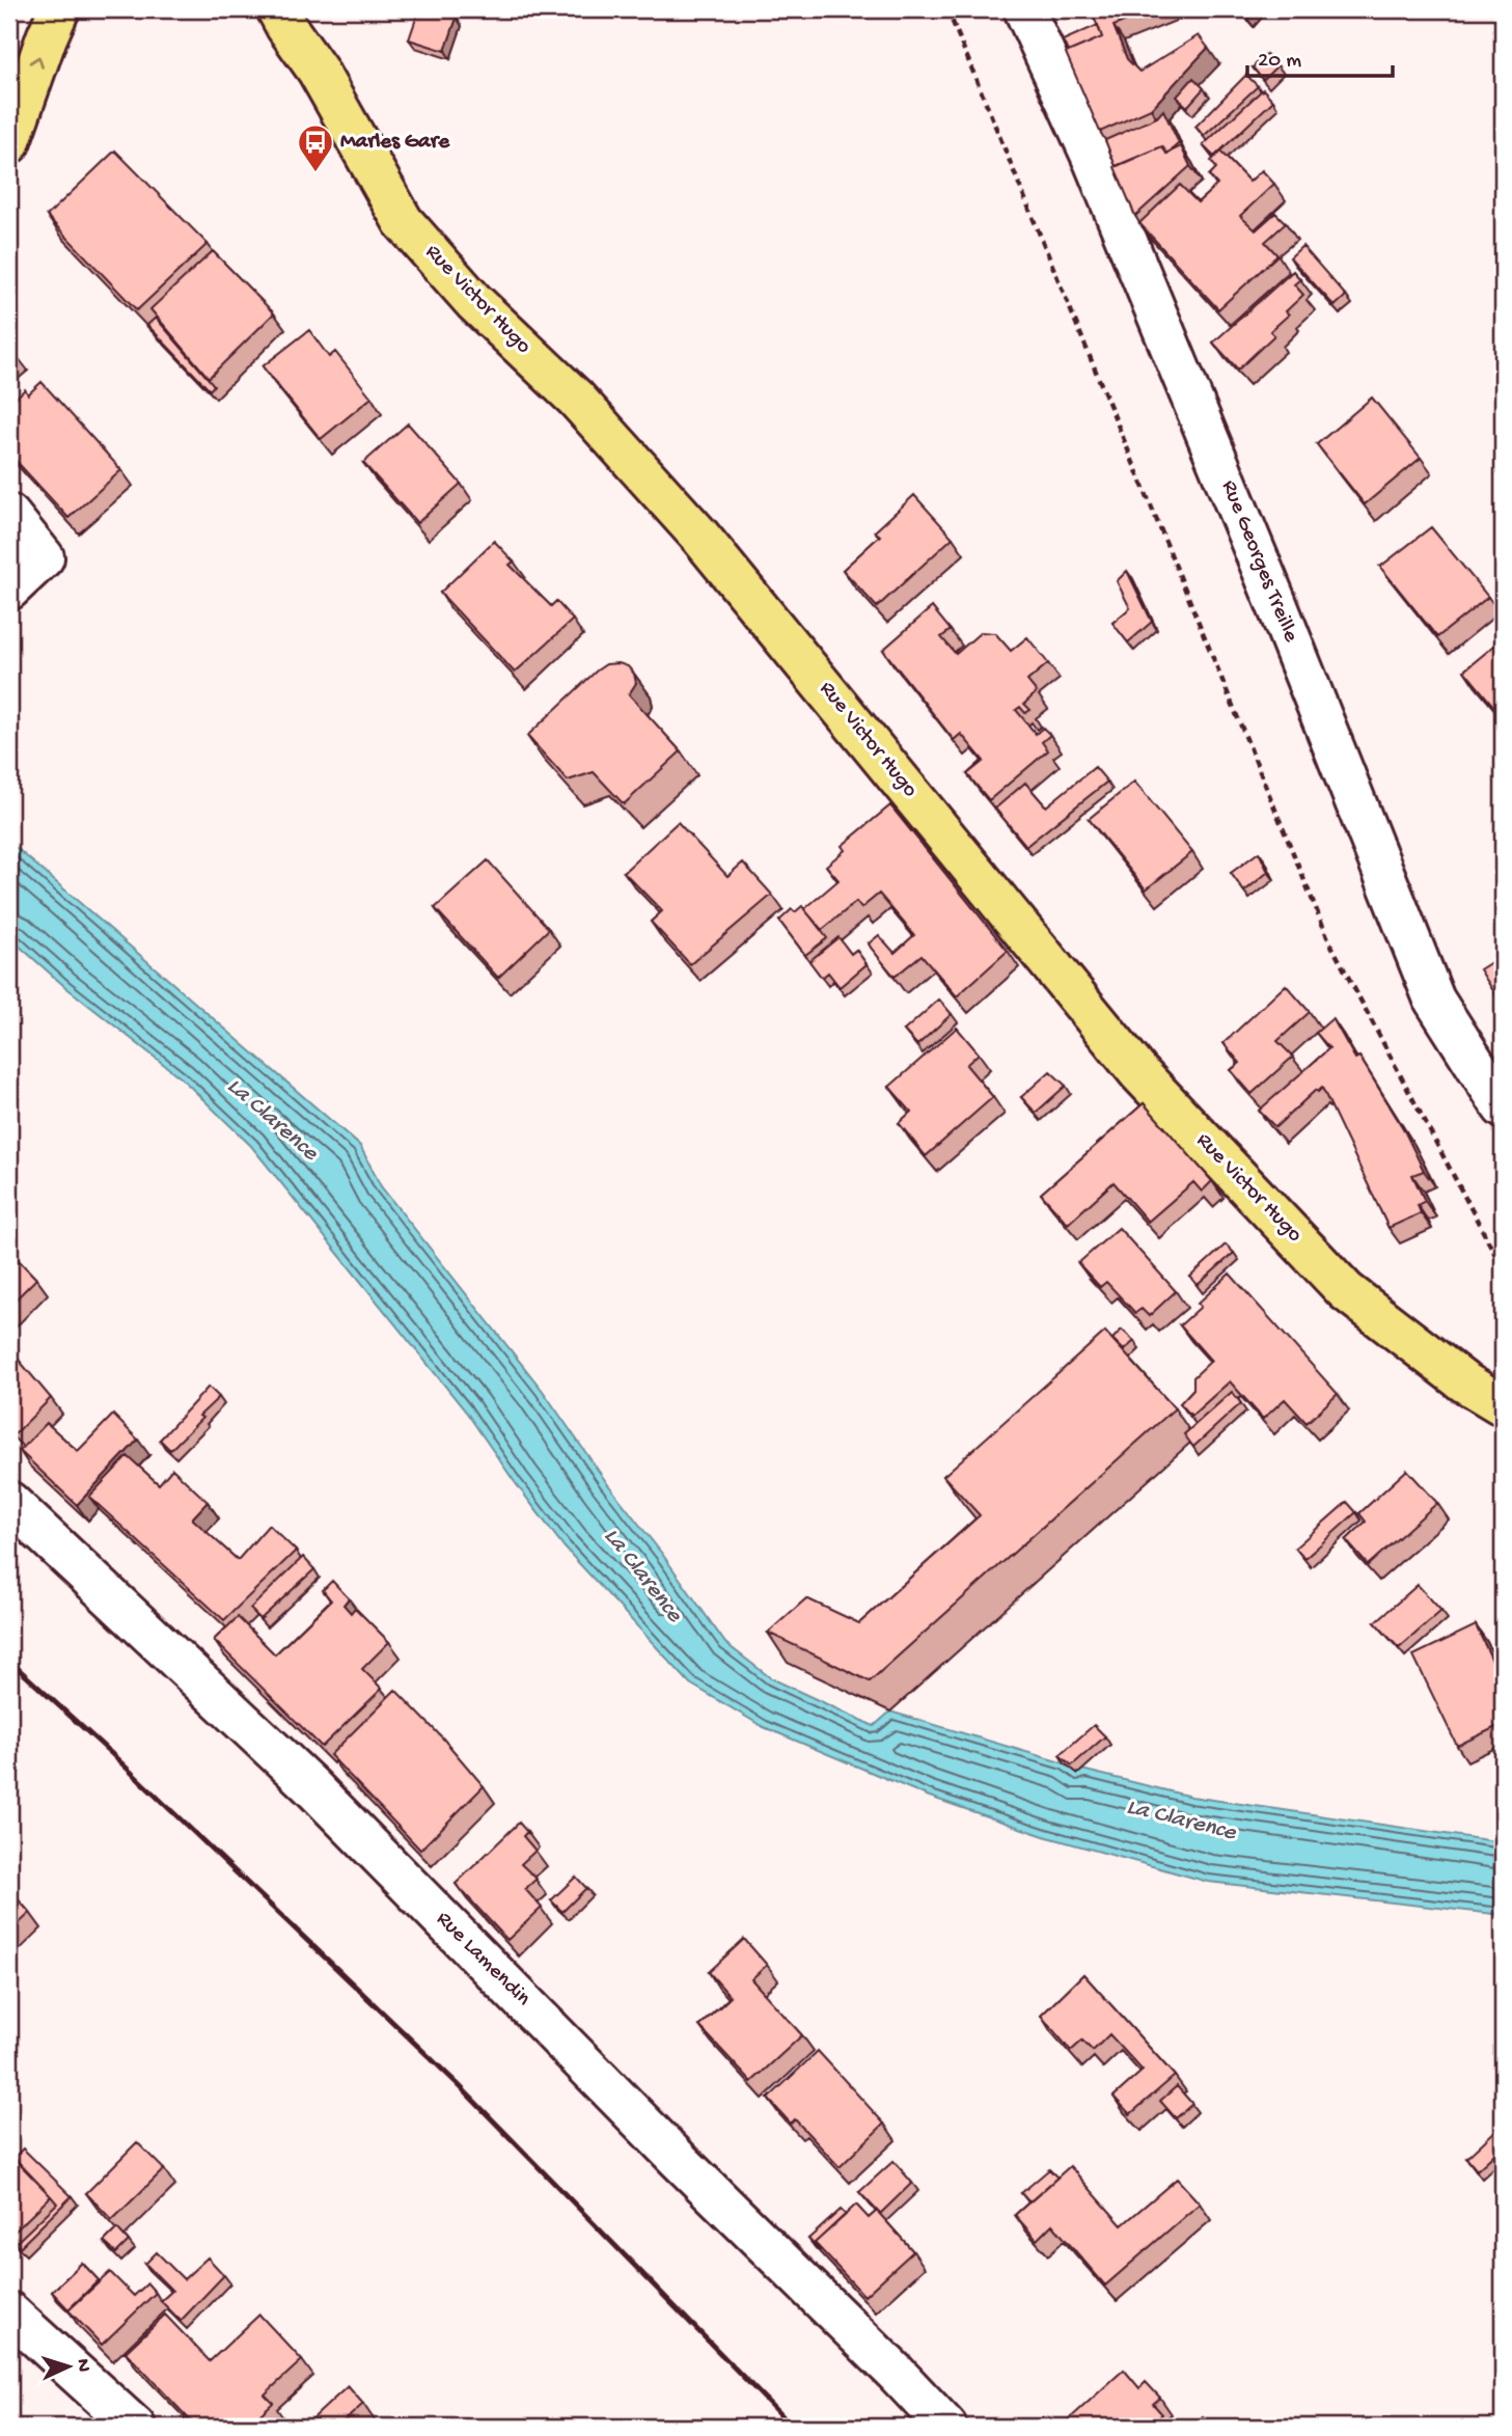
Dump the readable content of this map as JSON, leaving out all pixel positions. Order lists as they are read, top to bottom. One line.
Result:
{"streets":{"main road":["Rue Victor Hugo"],"street":["Rue Georges Treille","Rue Lamendin"]},"water":["La Clarence"],"places":{"bus stop":["Marles Gare"]},"scale_bar":"20 m","north":"right"}
